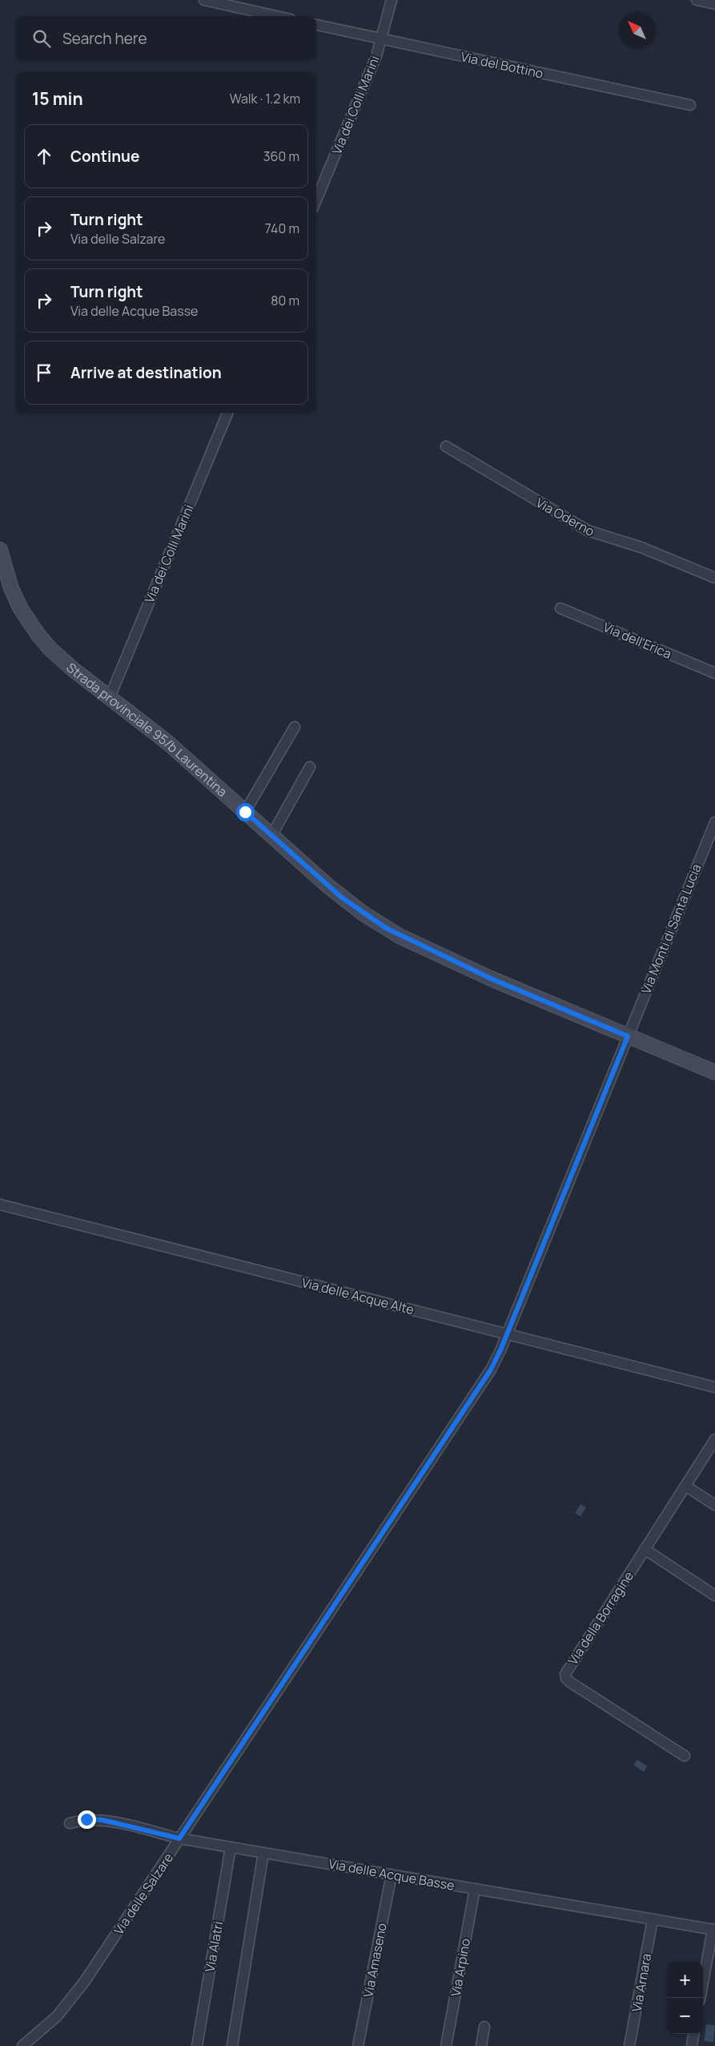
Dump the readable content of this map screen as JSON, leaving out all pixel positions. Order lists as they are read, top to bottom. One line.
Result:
{"streets":{"main road":["Strada provinciale 95/b Laurentina"],"street":["Via del Bottino","Via dei Colli Marini","Via Oderno","Via dell'Erica","Via Monti di Santa Lucia","Via delle Acque Alte","Via della Borragine","Via delle Acque Basse","Via delle Salzare","Via Alatri","Via Amaseno","Via Arpino","Via Arnara"]},"crossings":[["Via del Bottino","Via dei Colli Marini"],["Via dei Colli Marini","Strada provinciale 95/b Laurentina"],["Strada provinciale 95/b Laurentina","Via Monti di Santa Lucia"],["Strada provinciale 95/b Laurentina","Via delle Salzare"],["Via Monti di Santa Lucia","Via delle Salzare"],["Via delle Acque Alte","Via delle Salzare"],["Via delle Acque Basse","Via delle Salzare"],["Via delle Acque Basse","Via Alatri"],["Via delle Acque Basse","Via Amaseno"],["Via delle Acque Basse","Via Arpino"],["Via delle Acque Basse","Via Arnara"]],"north":"top left","page":{"search":"Search here","heading":["15 min","Walk · 1.2 km"],"list":[["Continue","360 m"],["Turn right","Via delle Salzare","740 m"],["Turn right","Via delle Acque Basse","80 m"],"Arrive at destination"],"map_buttons":["+","−"]}}
